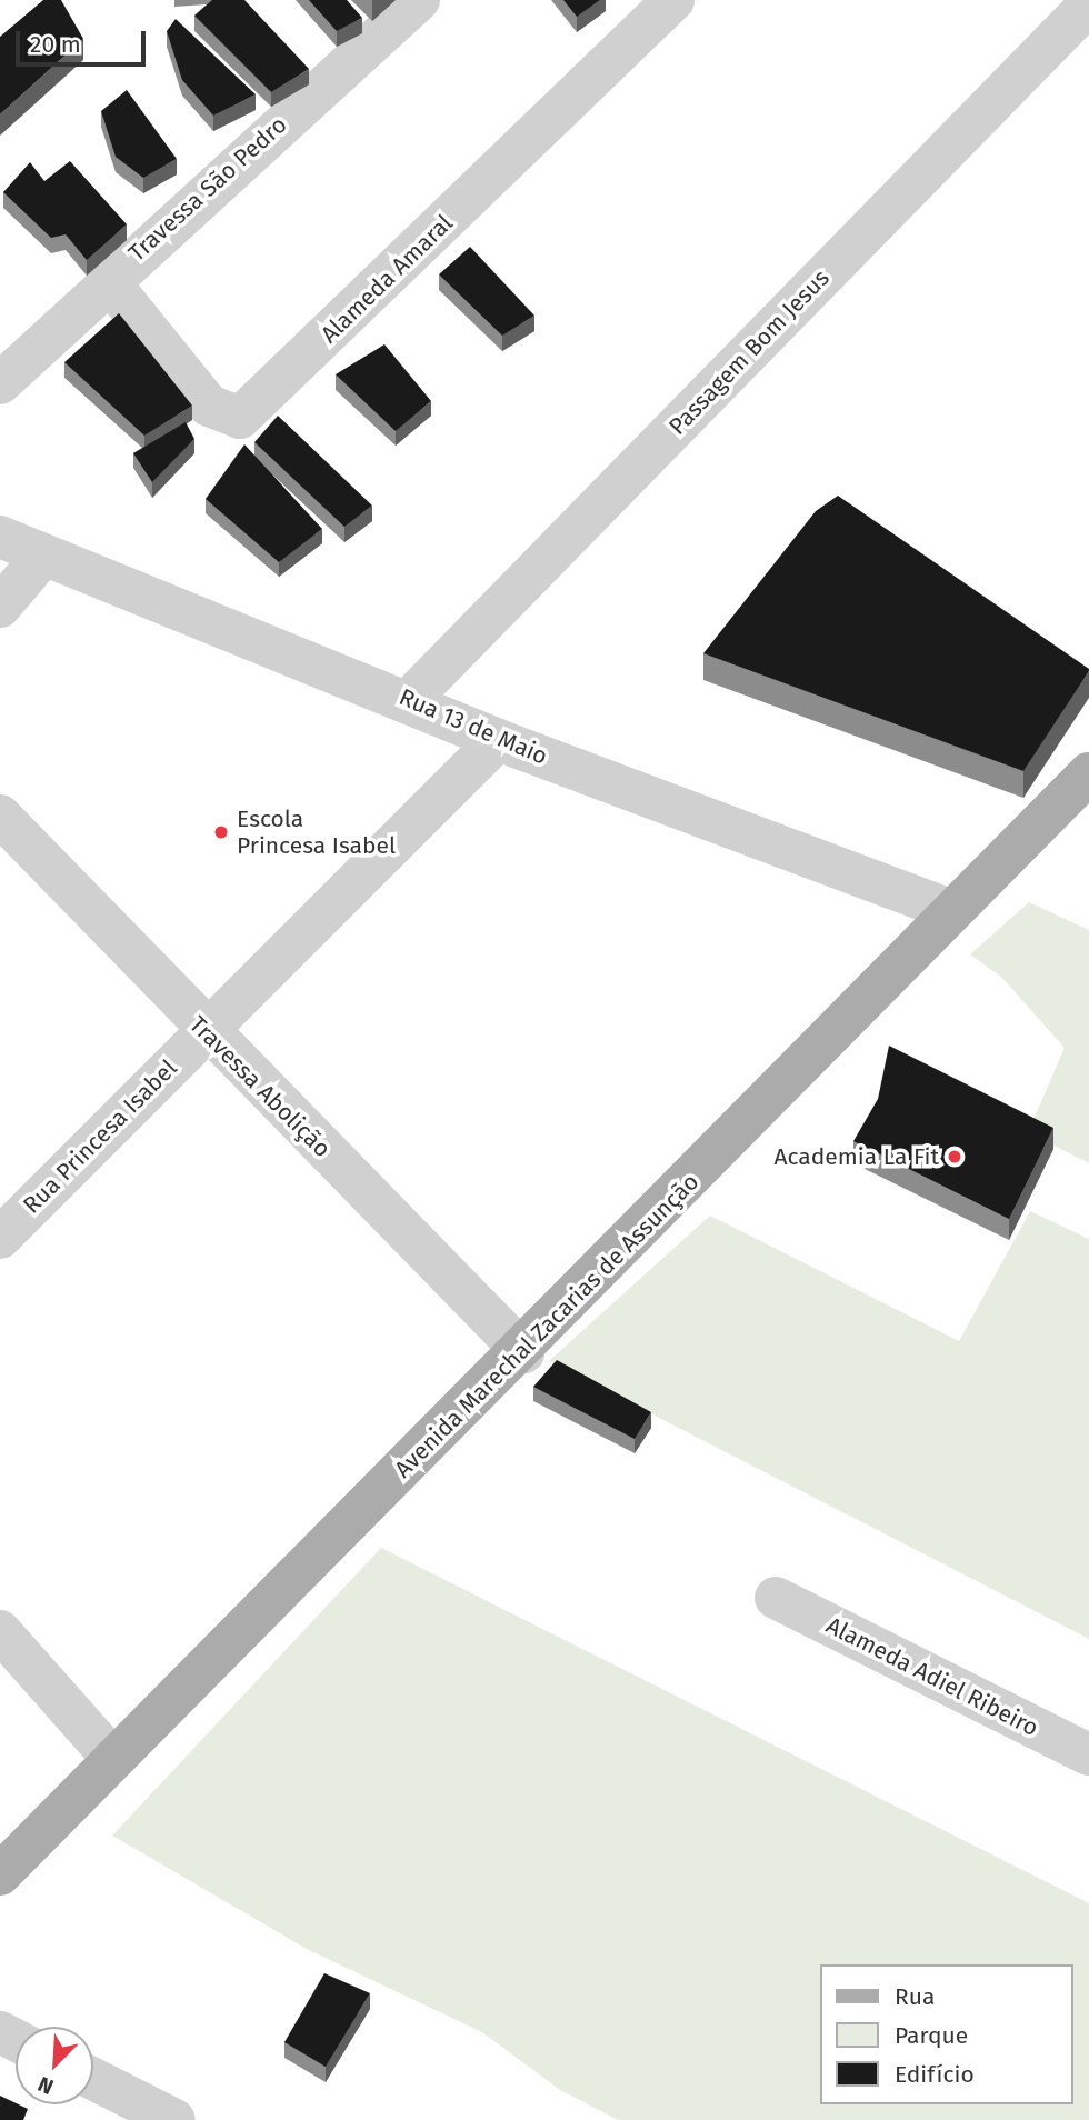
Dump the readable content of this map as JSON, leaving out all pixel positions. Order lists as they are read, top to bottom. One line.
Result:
{"streets":{"main road":["Avenida Marechal Zacarias de Assunção"],"street":["Travessa São Pedro","Alameda Amaral","Passagem Bom Jesus","Rua 13 de Maio","Travessa Abolição","Rua Princesa Isabel","Alameda Adiel Ribeiro"]},"crossings":[["Travessa São Pedro","Alameda Amaral"],["Passagem Bom Jesus","Rua 13 de Maio"],["Rua 13 de Maio","Rua Princesa Isabel"],["Rua 13 de Maio","Avenida Marechal Zacarias de Assunção"],["Travessa Abolição","Rua Princesa Isabel"],["Travessa Abolição","Avenida Marechal Zacarias de Assunção"]],"places":["Escola Princesa Isabel","Academia La Fit"],"legend":["Rua","Parque","Edifício"],"scale_bar":"20 m","north":"bottom left"}
